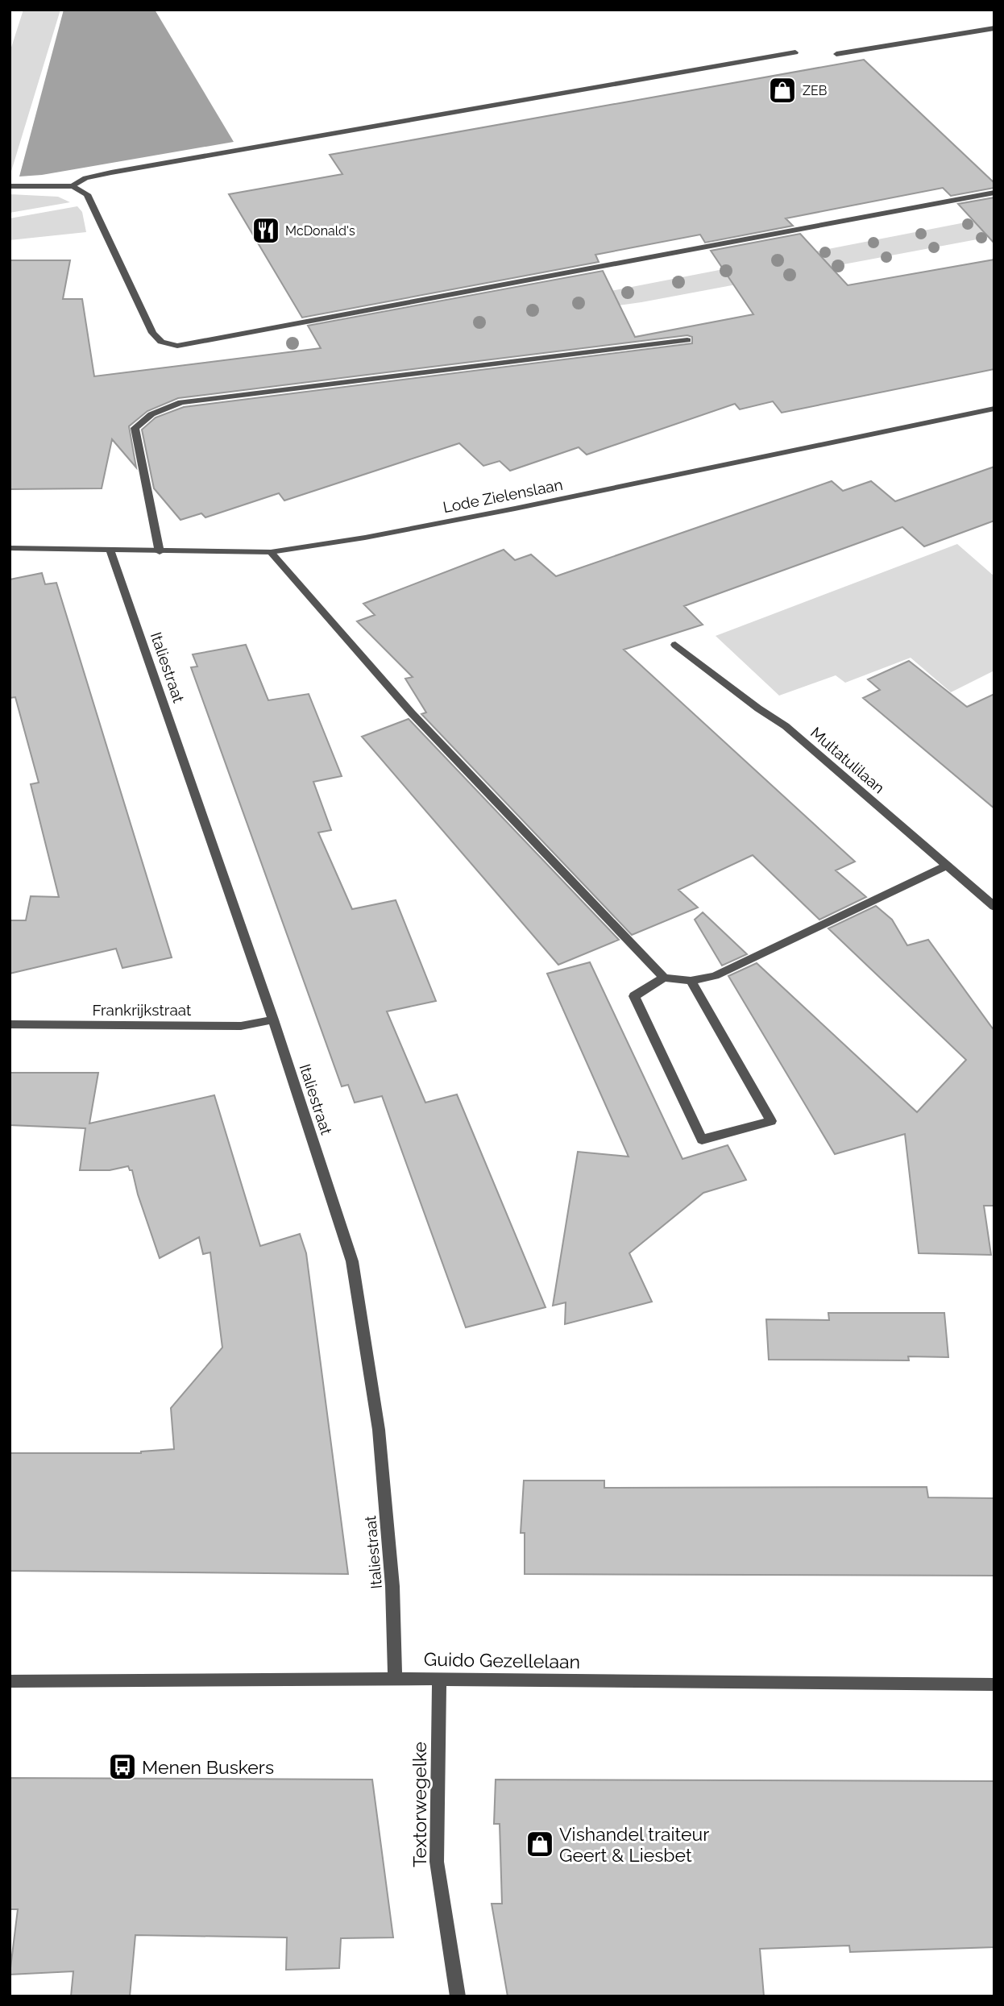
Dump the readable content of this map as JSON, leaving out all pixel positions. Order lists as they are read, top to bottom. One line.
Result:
{"streets":{"street":["Lode Zielenslaan","Italiestraat","Multatulilaan","Frankrijkstraat","Guido Gezellelaan","Textorwegelke"]},"crossings":[["Lode Zielenslaan","Italiestraat"],["Italiestraat","Frankrijkstraat"],["Italiestraat","Guido Gezellelaan"],["Guido Gezellelaan","Textorwegelke"]],"places":{"shop":["ZEB","Vishandel traiteur Geert & Liesbet"],"restaurant":["McDonald's"],"bus stop":["Menen Buskers"]}}
